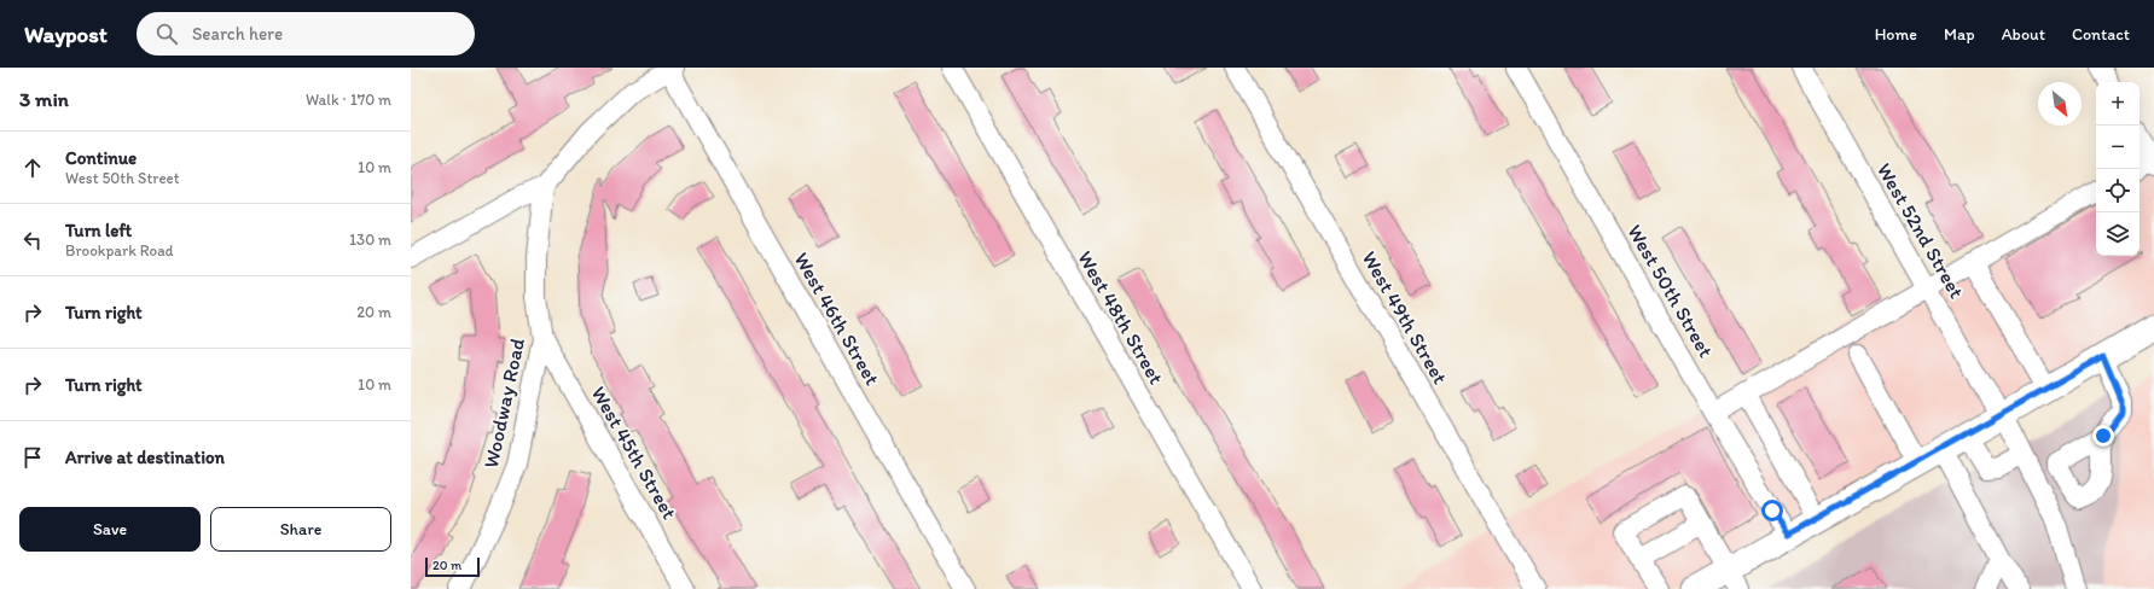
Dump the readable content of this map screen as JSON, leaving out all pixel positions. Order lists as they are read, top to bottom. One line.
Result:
{"streets":{"street":["West 52nd Street","West 50th Street","West 48th Street","West 49th Street","West 46th Street","Woodway Road","West 45th Street"]},"crossings":[["Woodway Road","West 45th Street"]],"scale_bar":"20 m","north":"bottom right","page":{"header":"Waypost","search":"Search here","nav":["Home","Map","About","Contact"],"heading":["3 min","Walk · 170 m"],"map_buttons":["+","−"],"list":[["Continue","West 50th Street","10 m"],["Turn left","Brookpark Road","130 m"],["Turn right","20 m"],["Turn right","10 m"],"Arrive at destination"],"buttons":["Save","Share"],"scale":"20 m"}}
